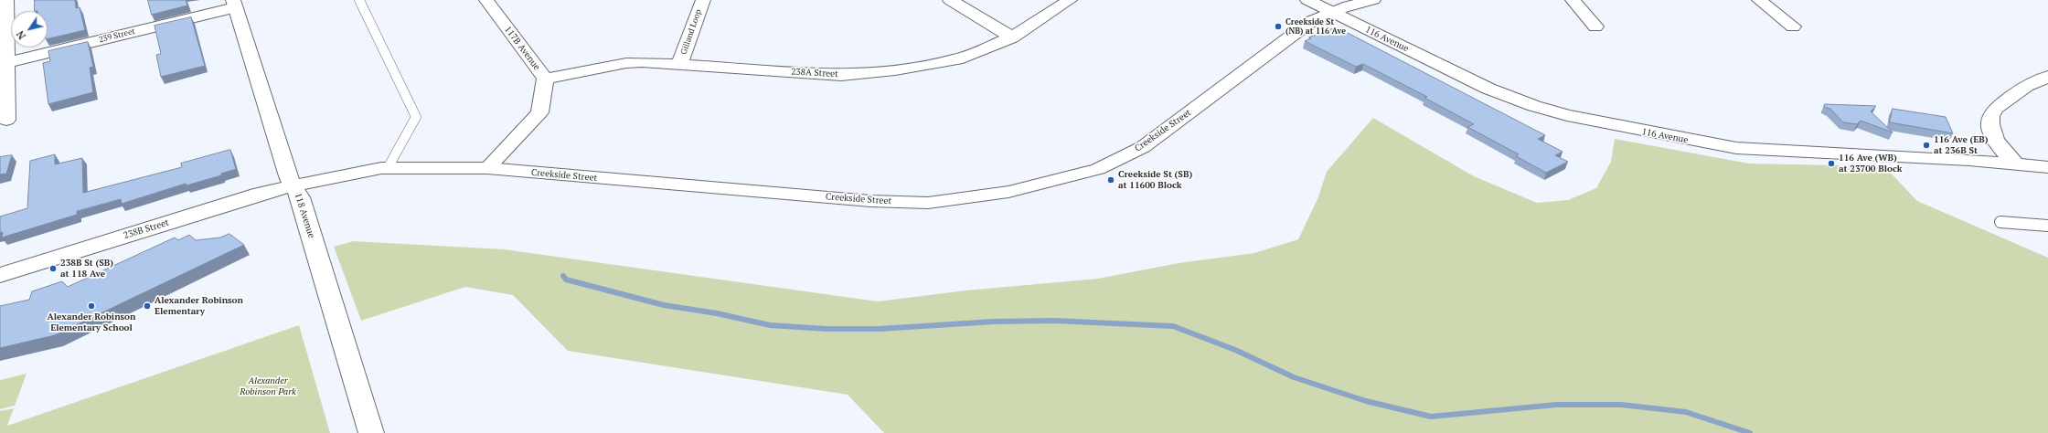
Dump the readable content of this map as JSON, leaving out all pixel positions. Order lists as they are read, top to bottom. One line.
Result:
{"streets":{"street":["Gilland Loop","239 Street","116 Avenue","117B Avenue","238A Street","Creekside Street","118 Avenue","238B Street"]},"crossings":[["Gilland Loop","238A Street"],["239 Street","118 Avenue"],["116 Avenue","Creekside Street"],["117B Avenue","238A Street"],["117B Avenue","Creekside Street"],["Creekside Street","118 Avenue"],["Creekside Street","238B Street"],["118 Avenue","238B Street"]],"parks":["Alexander Robinson Park"],"places":["Creekside St (NB) at 116 Ave","116 Ave (EB) at 236B St","116 Ave (WB) at 23700 Block","Creekside St (SB) at 11600 Block","238B St (SB) at 118 Ave","Alexander Robinson Elementary School","Alexander Robinson Elementary"],"north":"bottom left"}
